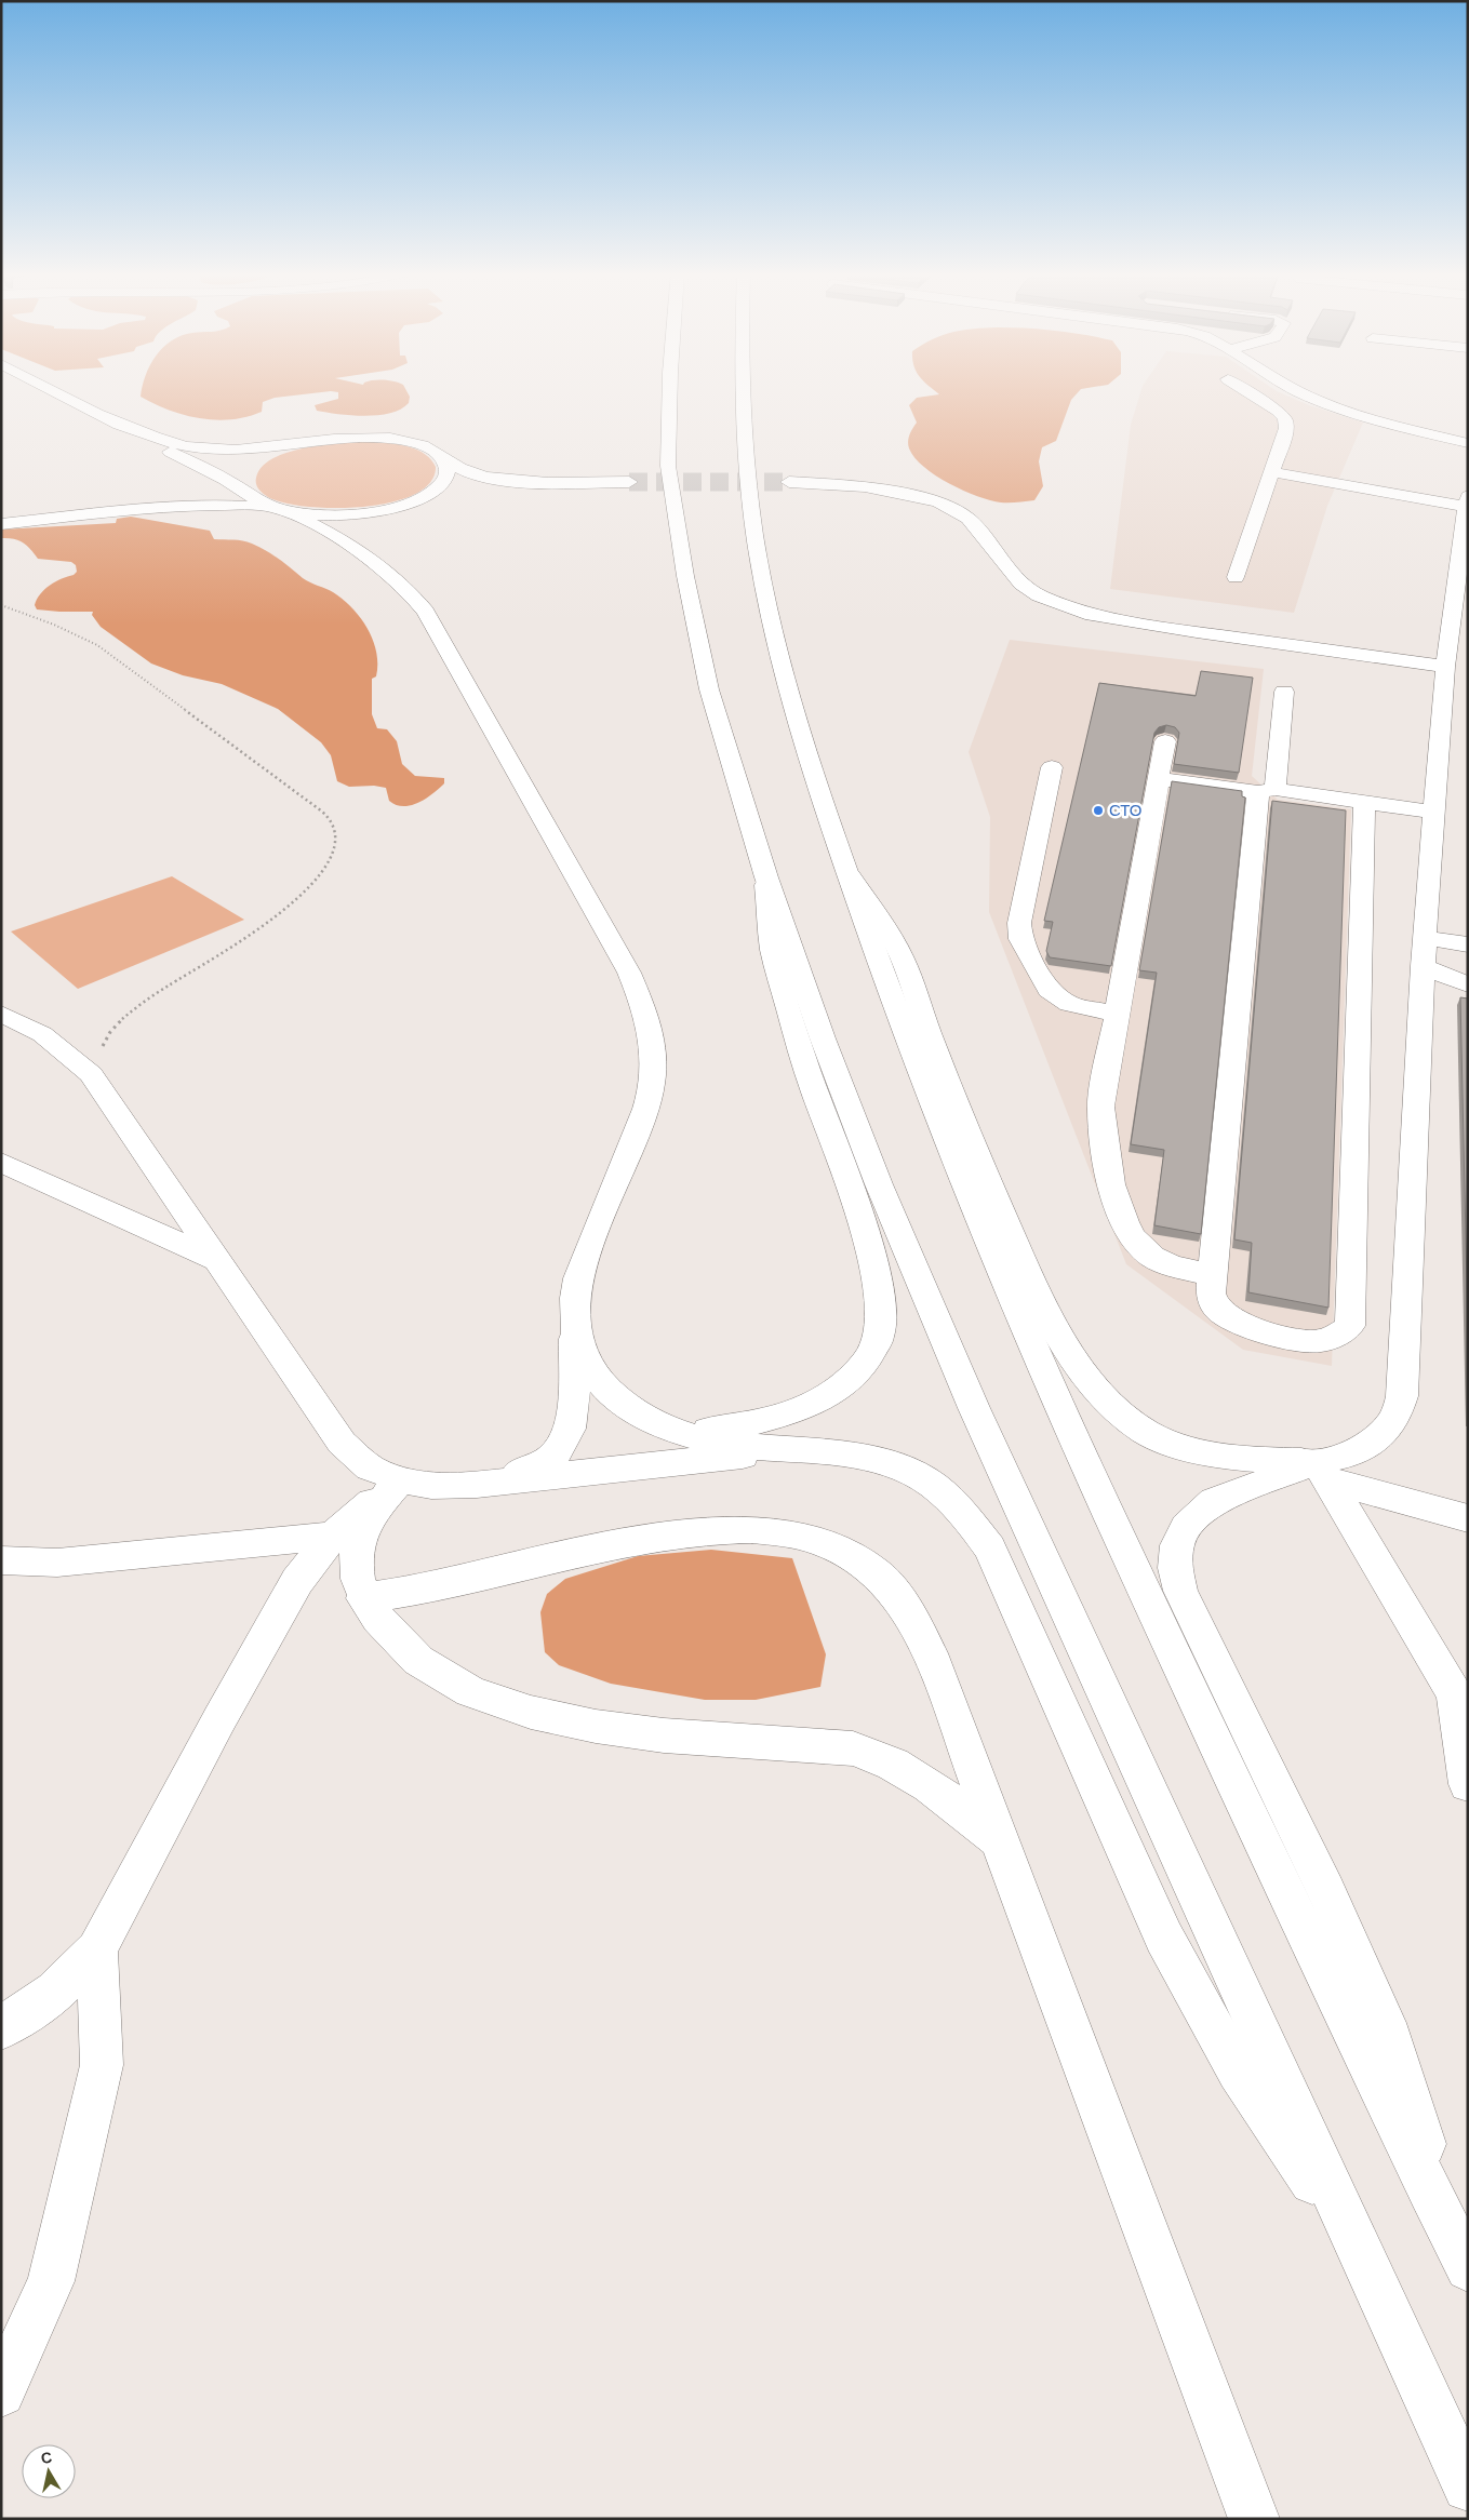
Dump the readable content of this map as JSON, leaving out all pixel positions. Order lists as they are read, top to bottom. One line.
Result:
{"places":["СТО"],"north":"top"}
